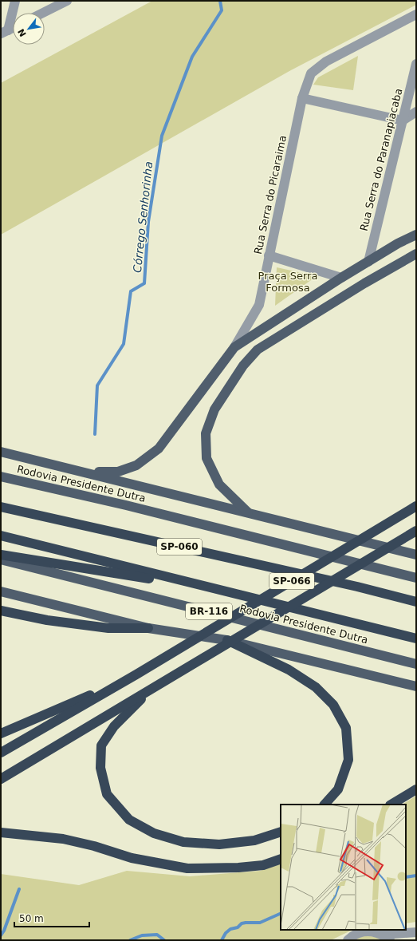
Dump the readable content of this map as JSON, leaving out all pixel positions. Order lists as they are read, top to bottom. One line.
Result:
{"streets":{"highway":["Rodovia Presidente Dutra","SP-060","SP-066"],"main road":["BR-116"],"street":["Rua Serra do Paranapiacaba","Rua Serra do Picaraima"]},"water":["Córrego Senhorinha"],"parks":["Praça Serra Formosa"],"scale_bar":"50 m","north":"bottom left"}
